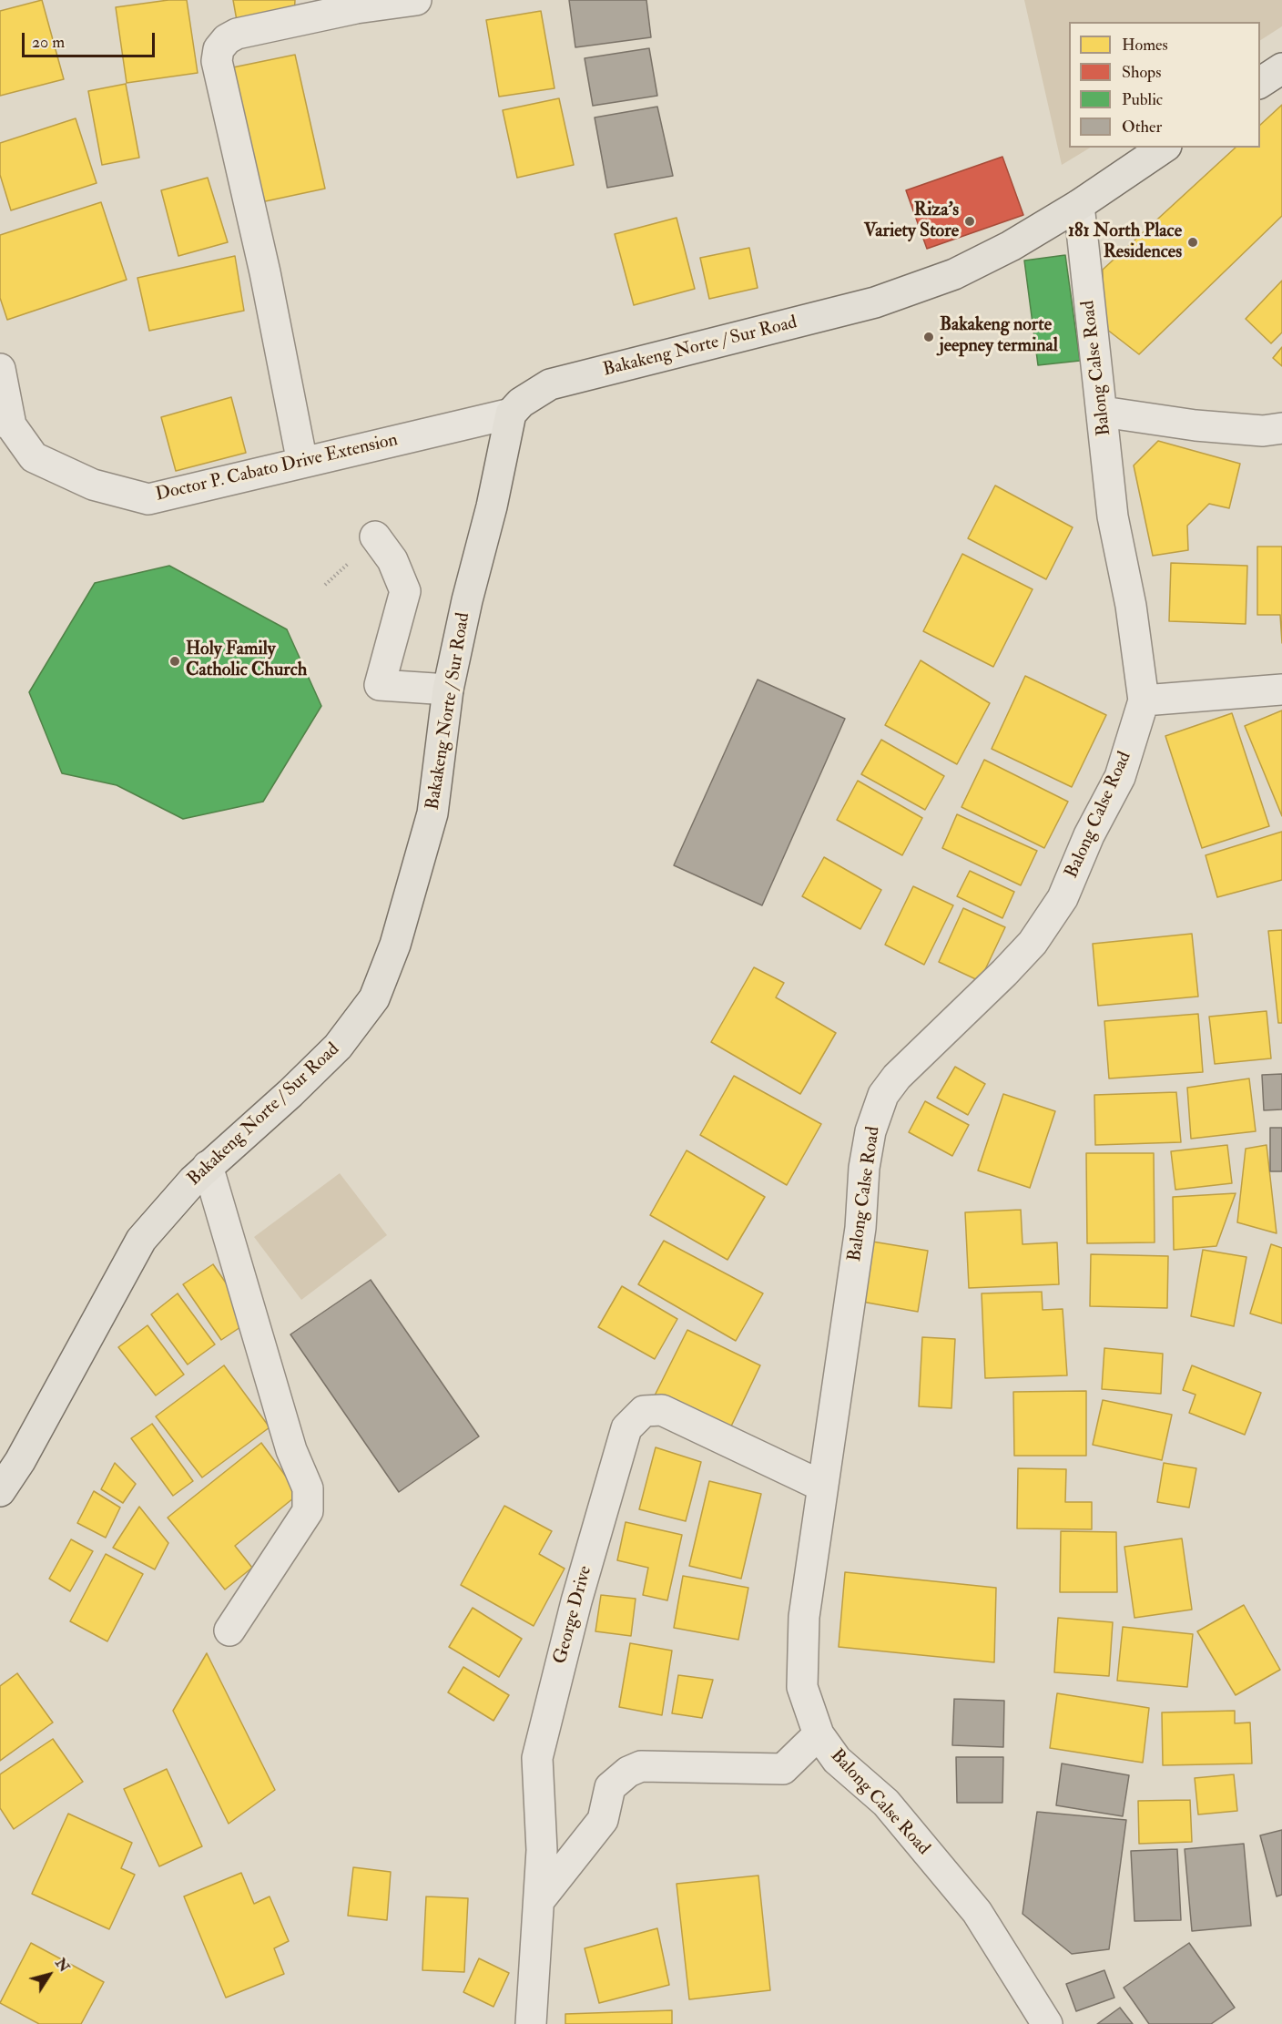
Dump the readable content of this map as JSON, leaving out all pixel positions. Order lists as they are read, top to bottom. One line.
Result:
{"streets":{"main road":["Bakakeng Norte / Sur Road"],"street":["Balong Calse Road","Doctor P. Cabato Drive Extension","George Drive"]},"crossings":[["Bakakeng Norte / Sur Road","Balong Calse Road"],["Bakakeng Norte / Sur Road","Doctor P. Cabato Drive Extension"],["Balong Calse Road","George Drive"]],"places":["Riza's Variety Store","181 North Place Residences","Bakakeng norte jeepney terminal","Holy Family Catholic Church"],"legend":["Homes","Shops","Public","Other"],"scale_bar":"20 m","north":"top right"}
